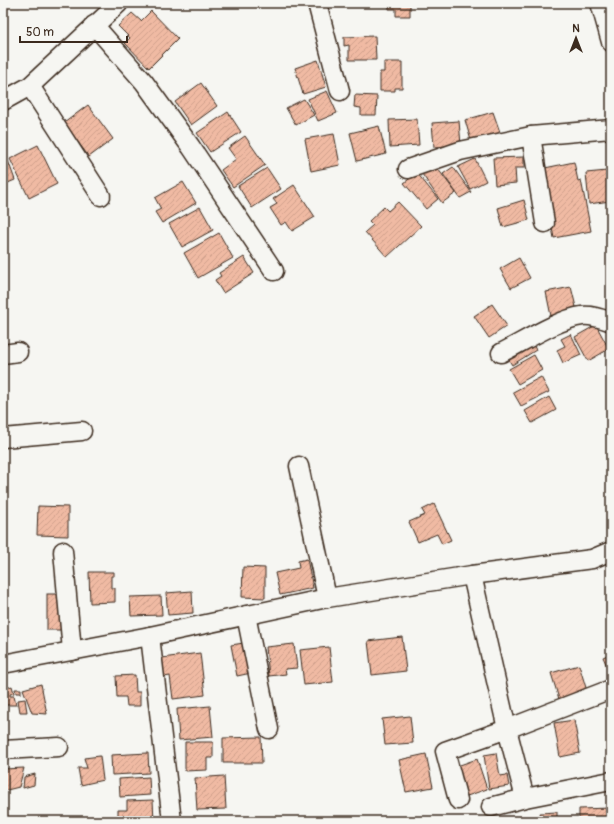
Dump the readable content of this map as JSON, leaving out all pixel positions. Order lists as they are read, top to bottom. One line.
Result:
{"scale_bar":"50 m","north":"top"}
